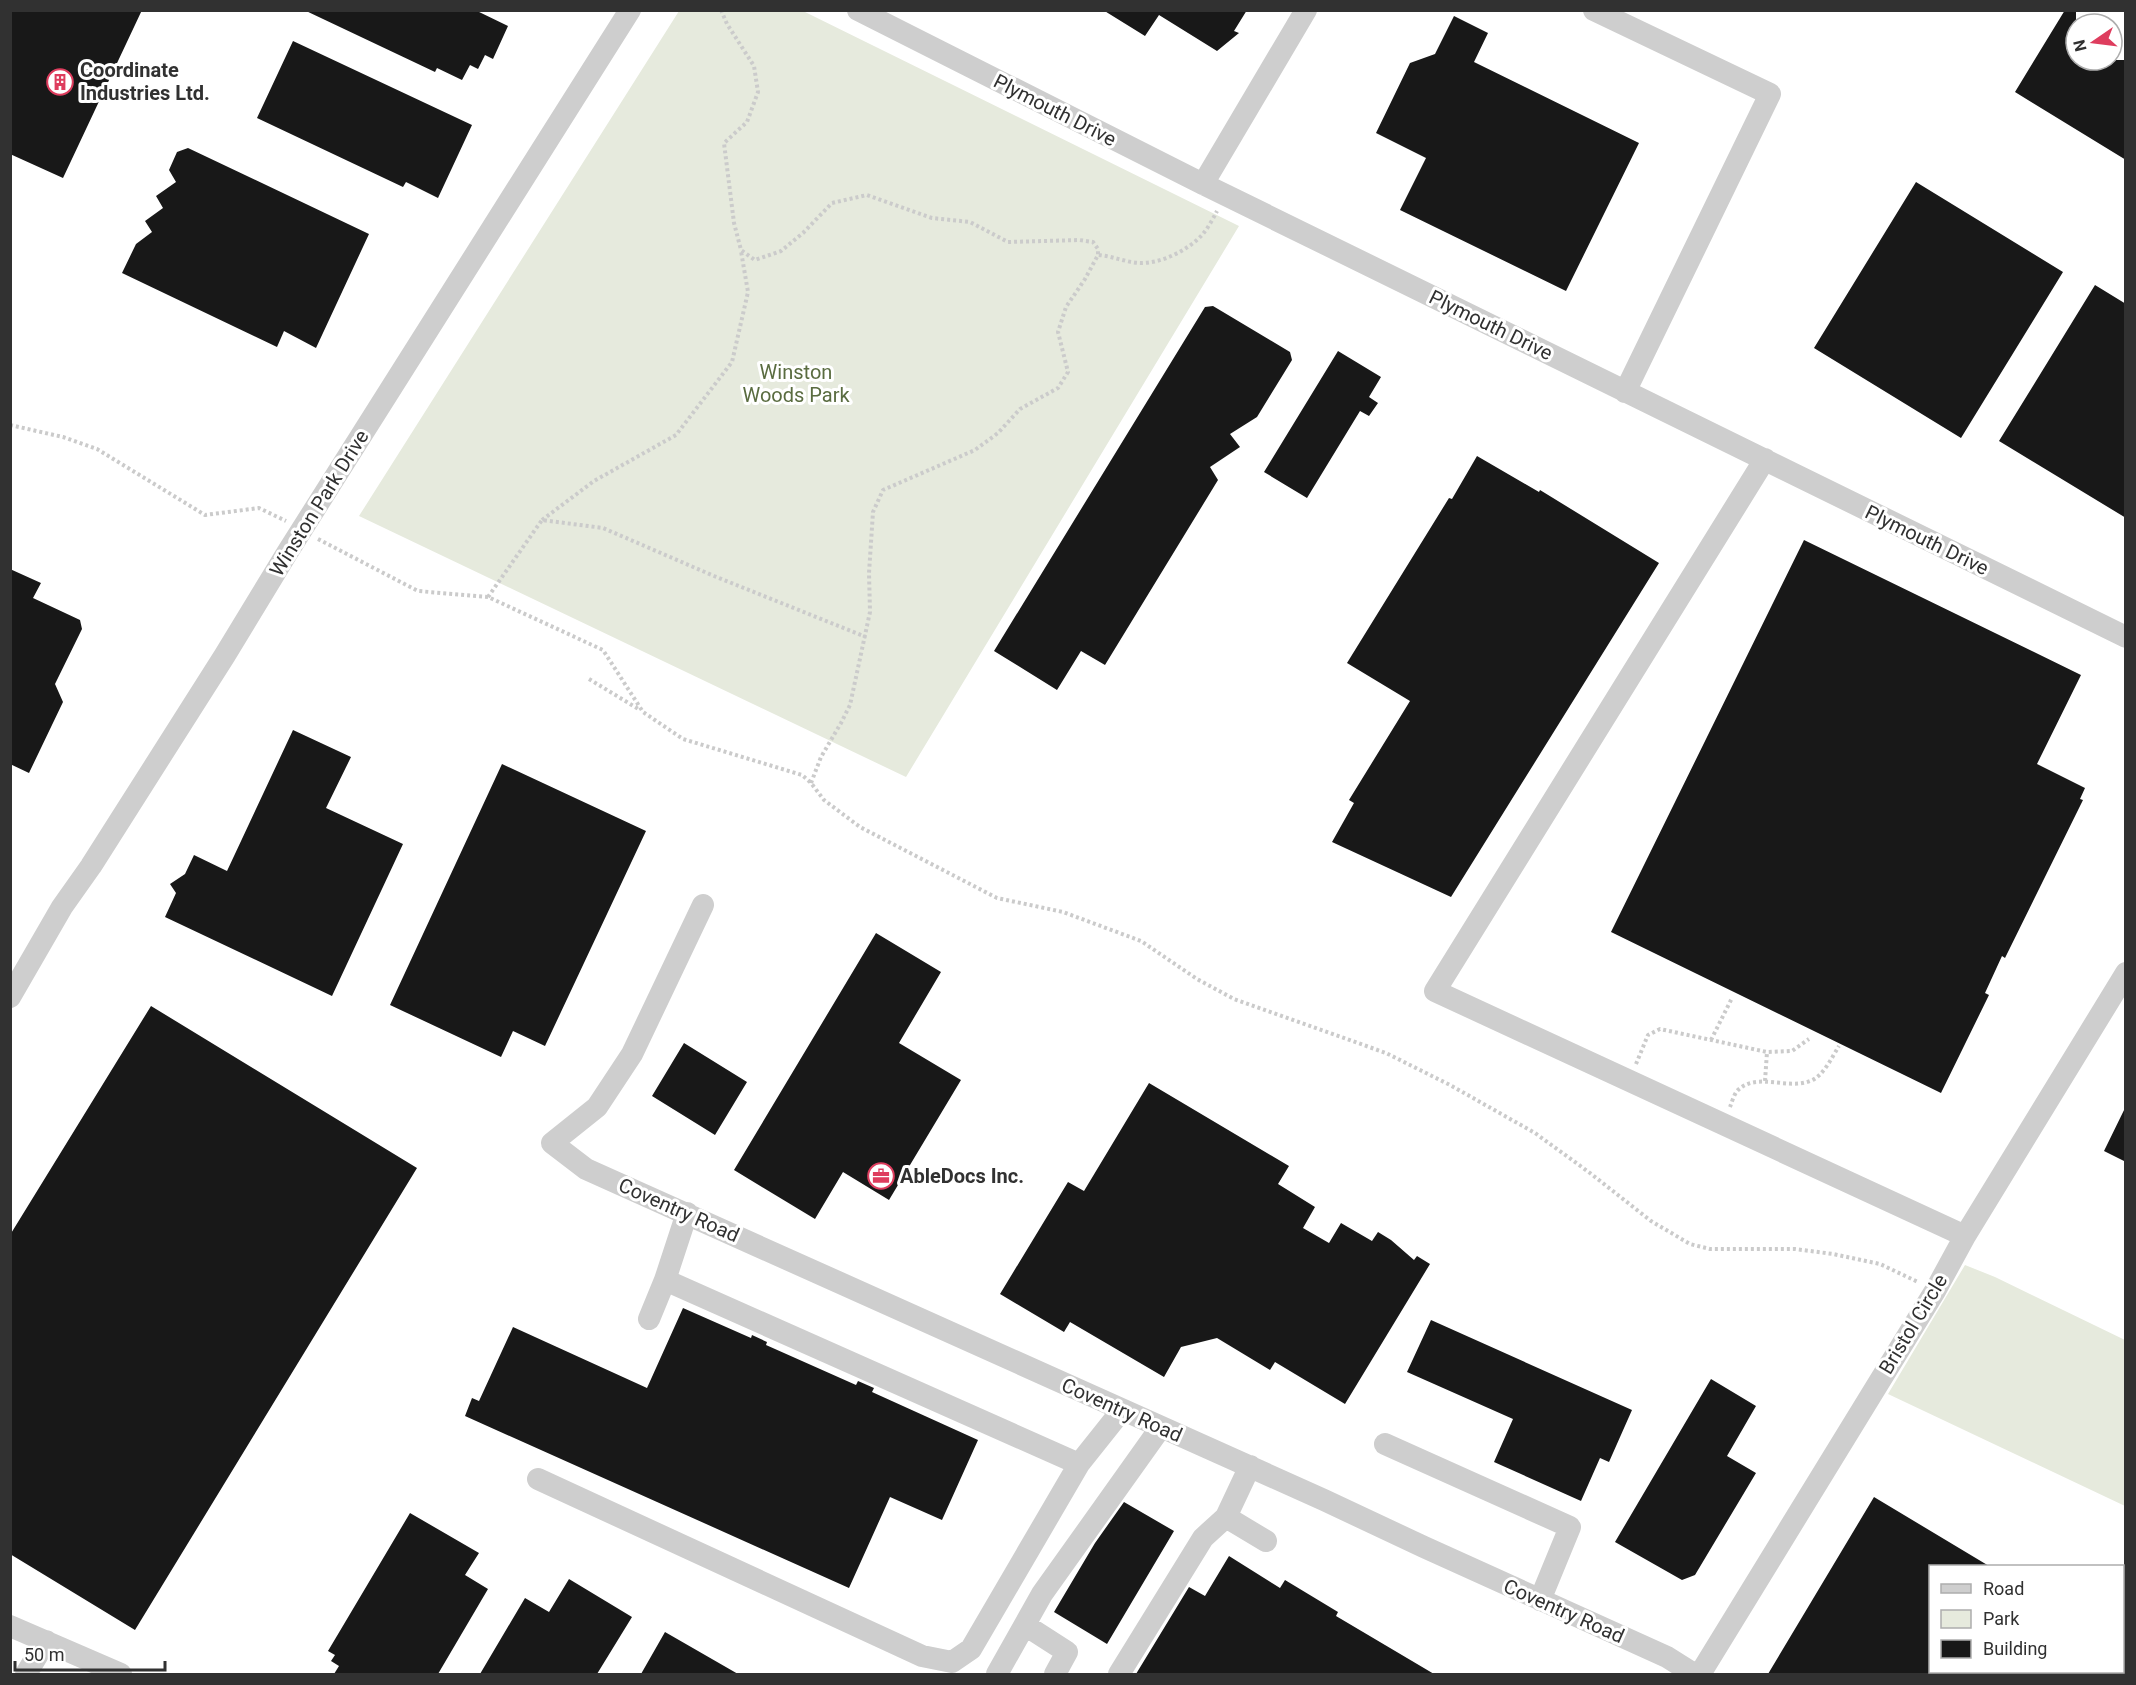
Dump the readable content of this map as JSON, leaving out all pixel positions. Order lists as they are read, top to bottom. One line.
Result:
{"streets":{"street":["Plymouth Drive","Winston Park Drive","Coventry Road","Bristol Circle"]},"parks":["Winston Woods Park"],"places":{"building":["Coordinate Industries Ltd."],"office":["AbleDocs Inc."]},"legend":["Road","Park","Building"],"scale_bar":"50 m","north":"left"}
